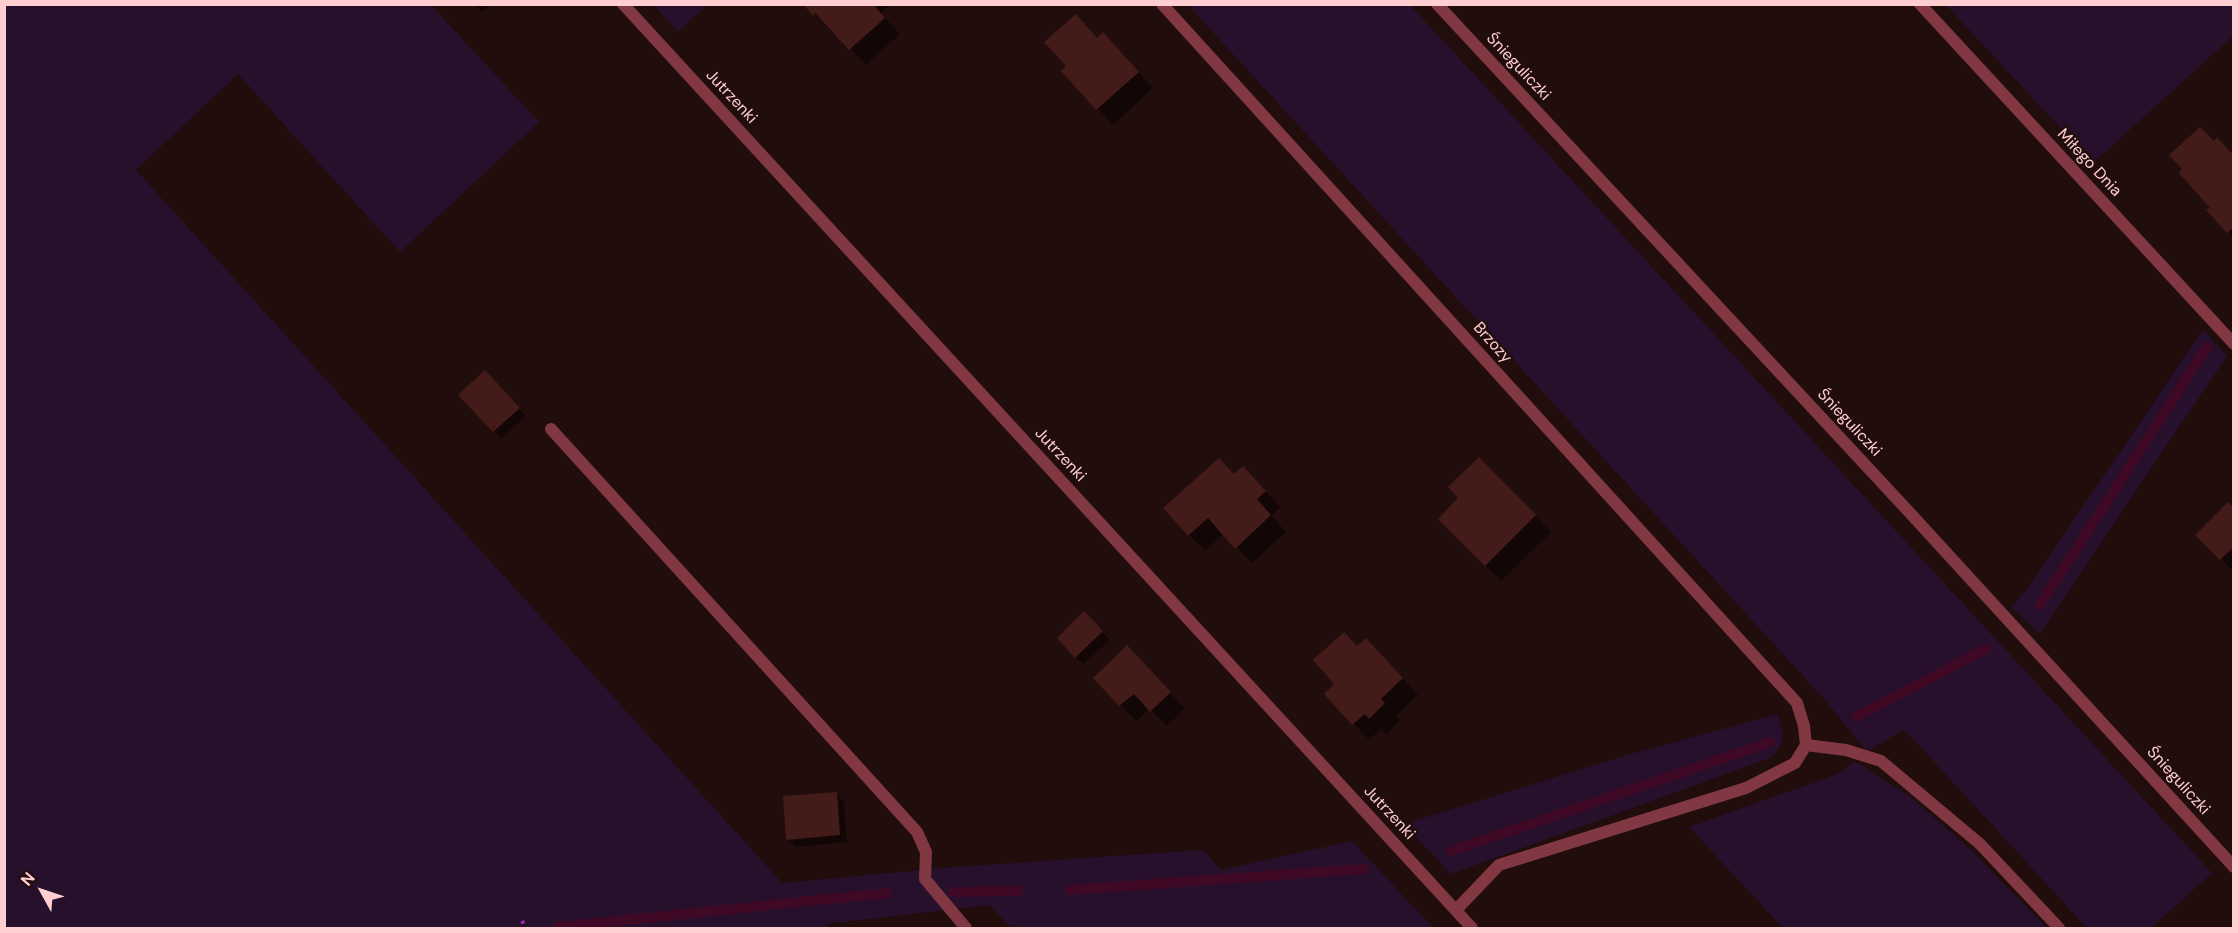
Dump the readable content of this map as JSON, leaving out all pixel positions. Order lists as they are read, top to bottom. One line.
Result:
{"streets":{"street":["Śnieguliczki","Jutrzenki","Miłego Dnia","Brzozy"]},"north":"top left"}
